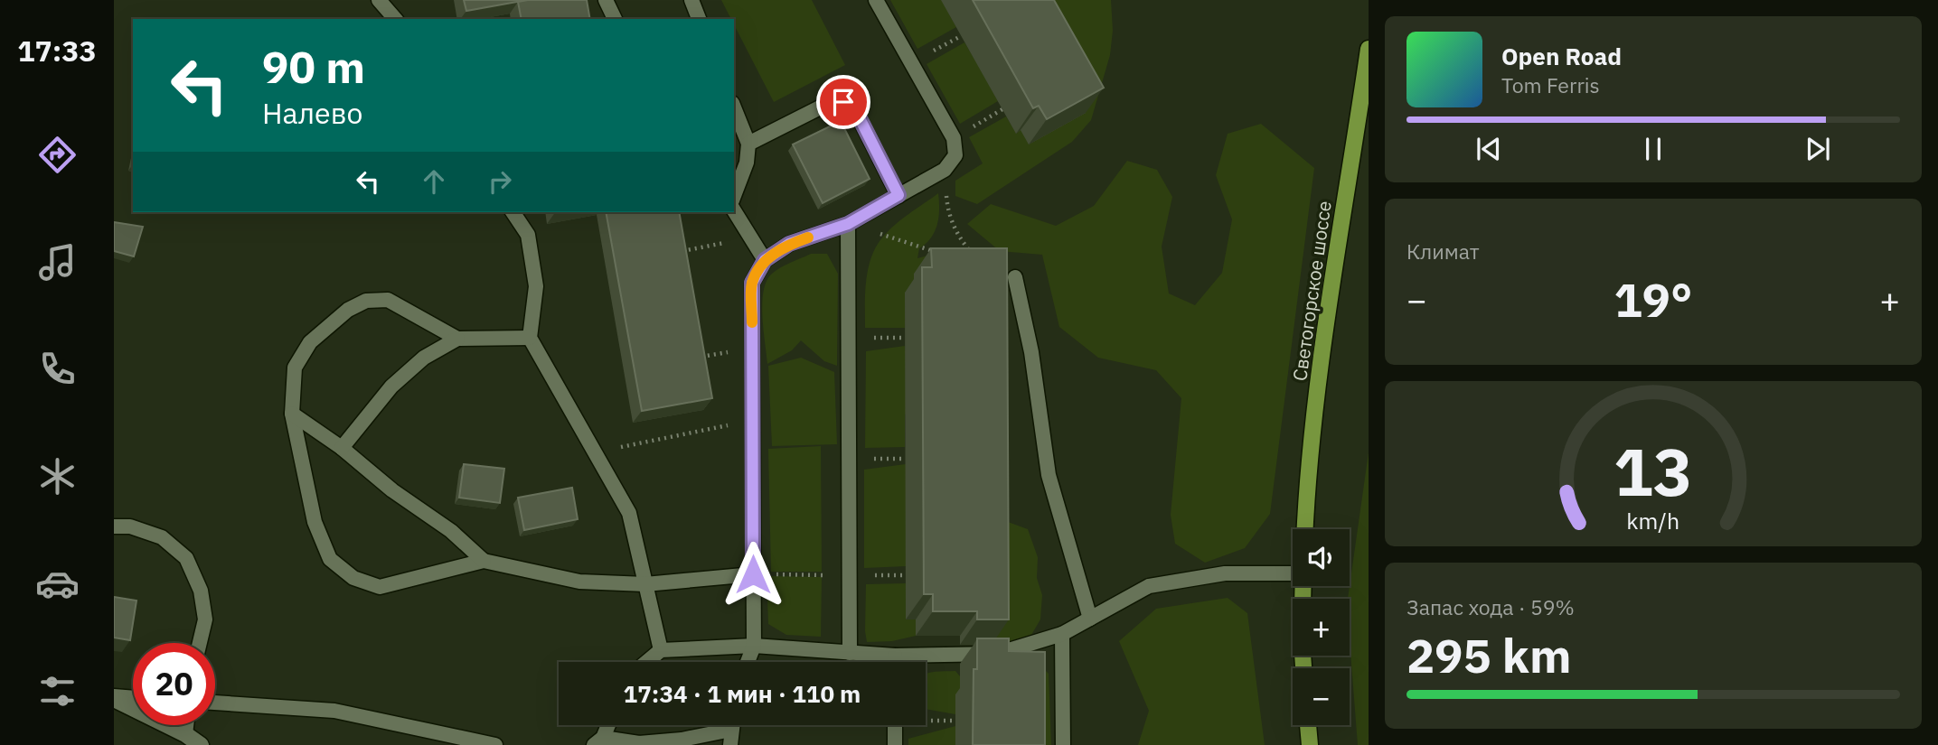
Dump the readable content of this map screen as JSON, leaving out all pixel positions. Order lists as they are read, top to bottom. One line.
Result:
{"streets":{"main road":["Светогорское шоссе"]},"page":{"tabs":"17:33","turn":["90 m","Налево"],"song":["Open Road","Tom Ferris"],"tile":["Климат",["Запас хода · 59%","295 km"]],"heat":["−","19°","+"],"map_buttons":["+","−"],"limit":"20","trip":"17:34 · 1 мин · 110 m","gauge":["13","km/h"]}}
